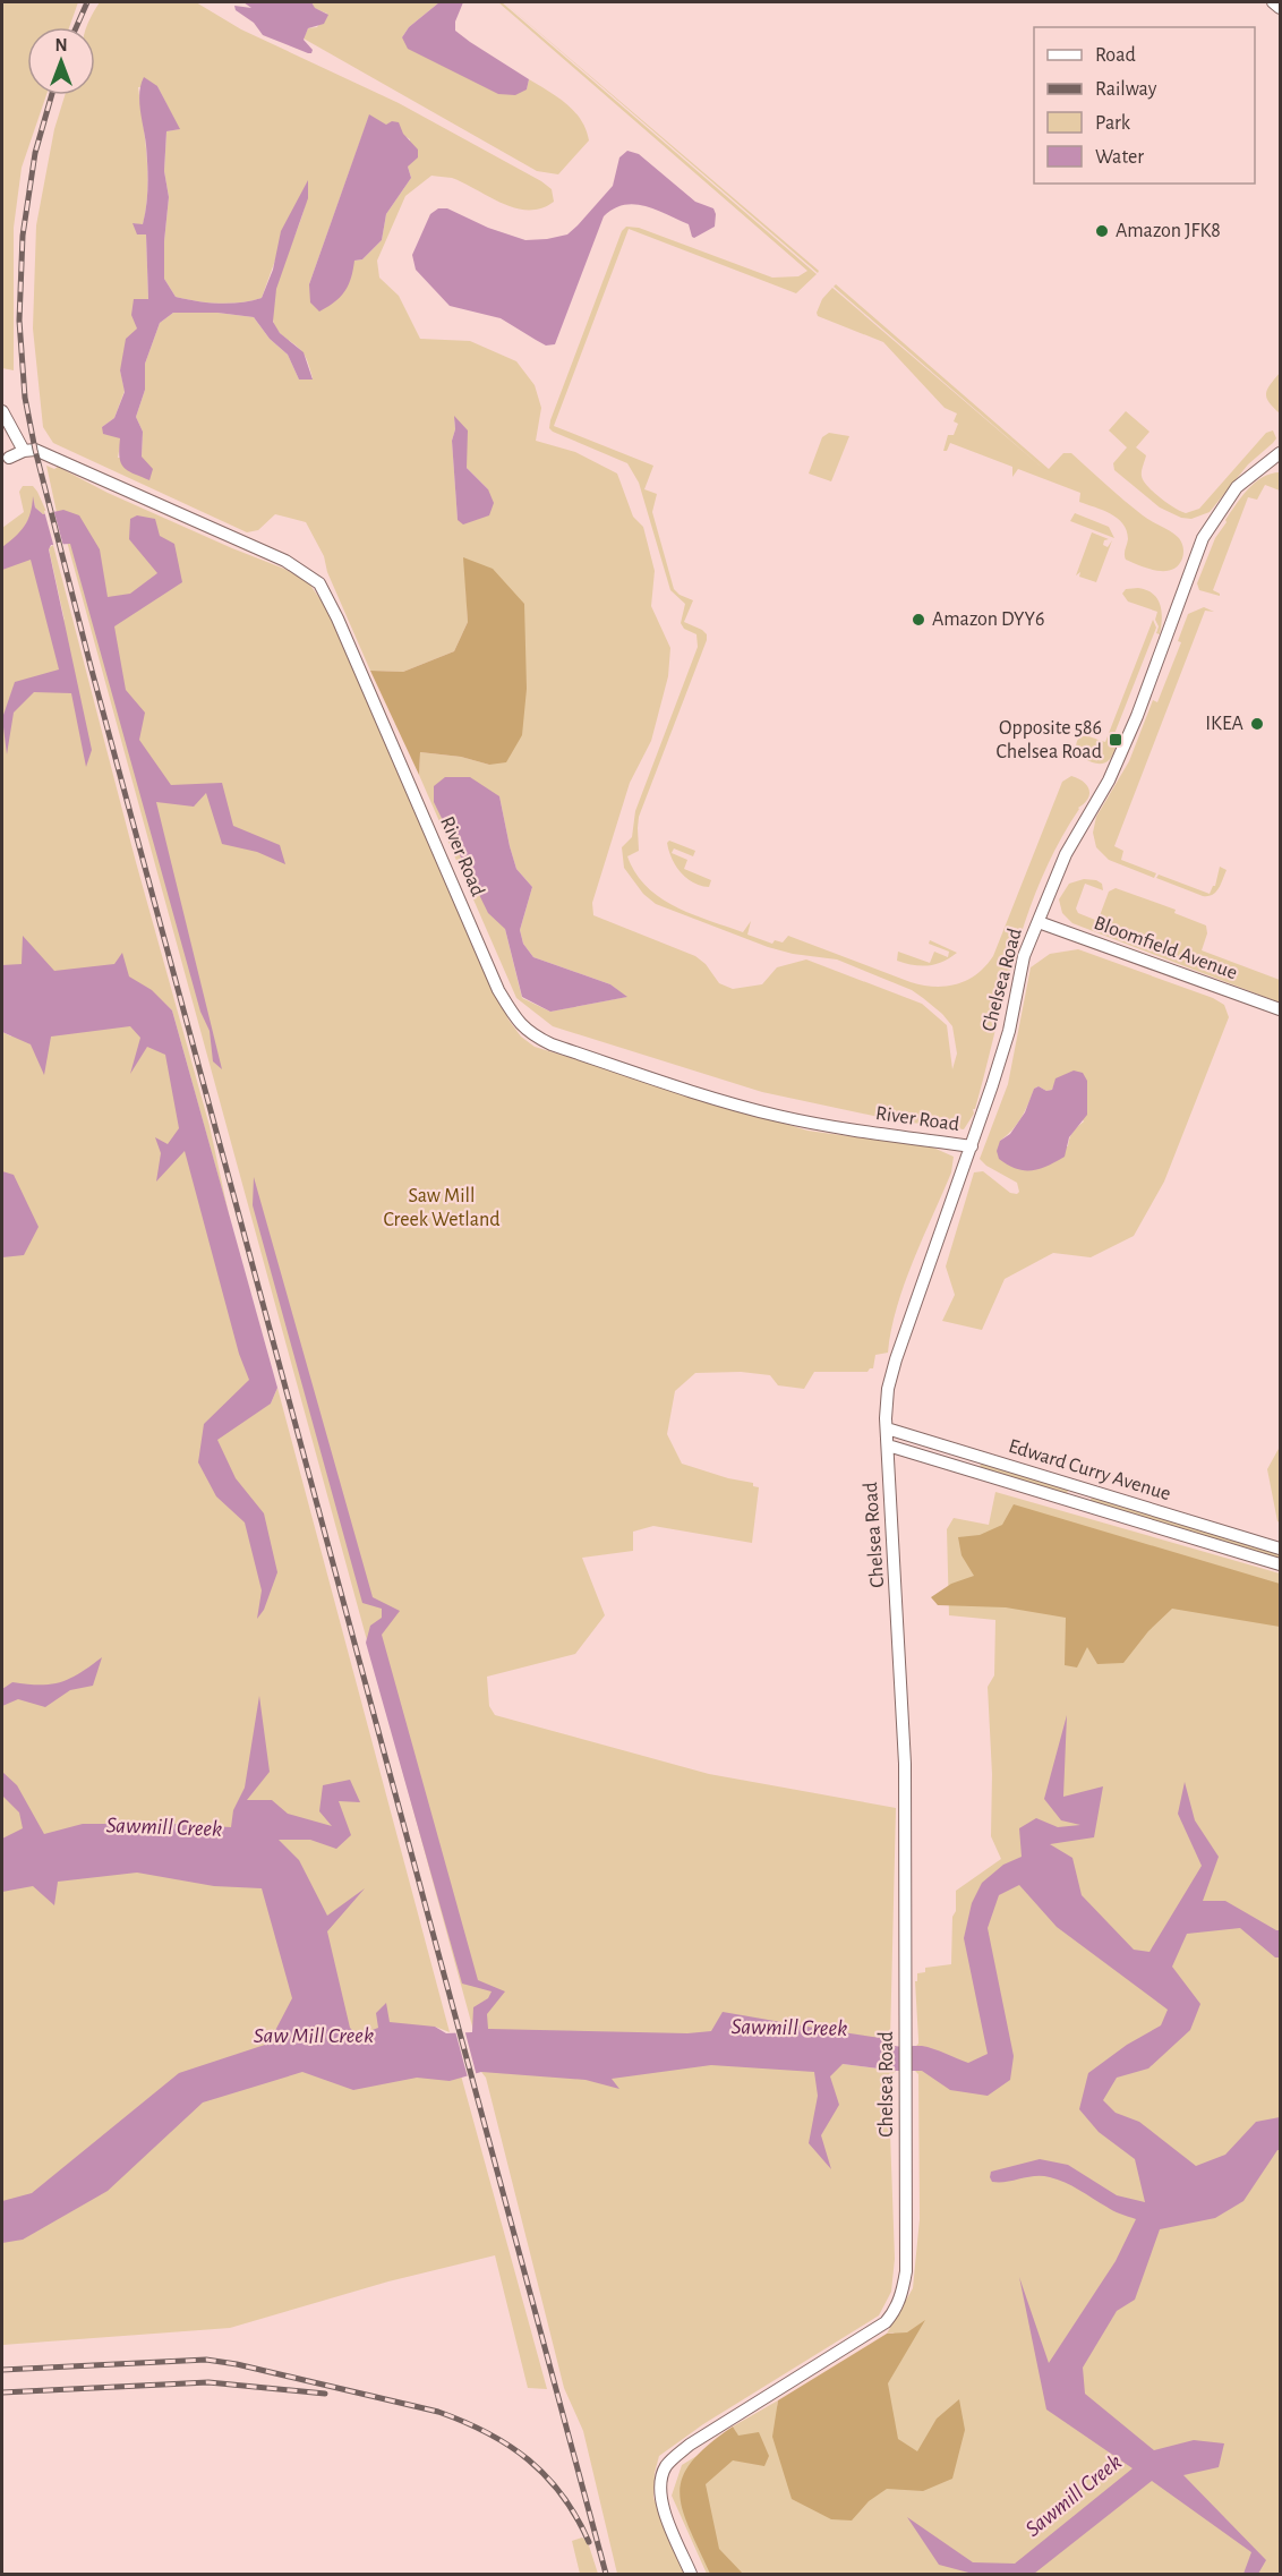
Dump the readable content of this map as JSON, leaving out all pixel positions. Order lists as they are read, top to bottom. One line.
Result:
{"streets":{"street":["River Road","Bloomfield Avenue","Chelsea Road","Edward Curry Avenue"]},"crossings":[["River Road","Chelsea Road"],["Bloomfield Avenue","Chelsea Road"],["Chelsea Road","Edward Curry Avenue"]],"water":["Sawmill Creek","Saw Mill Creek"],"parks":["Saw Mill Creek Wetland"],"places":{"other":["Amazon JFK8","Amazon DYY6","IKEA"],"transit":["Opposite 586 Chelsea Road"]},"legend":["Road","Railway","Park","Water"],"north":"top"}
